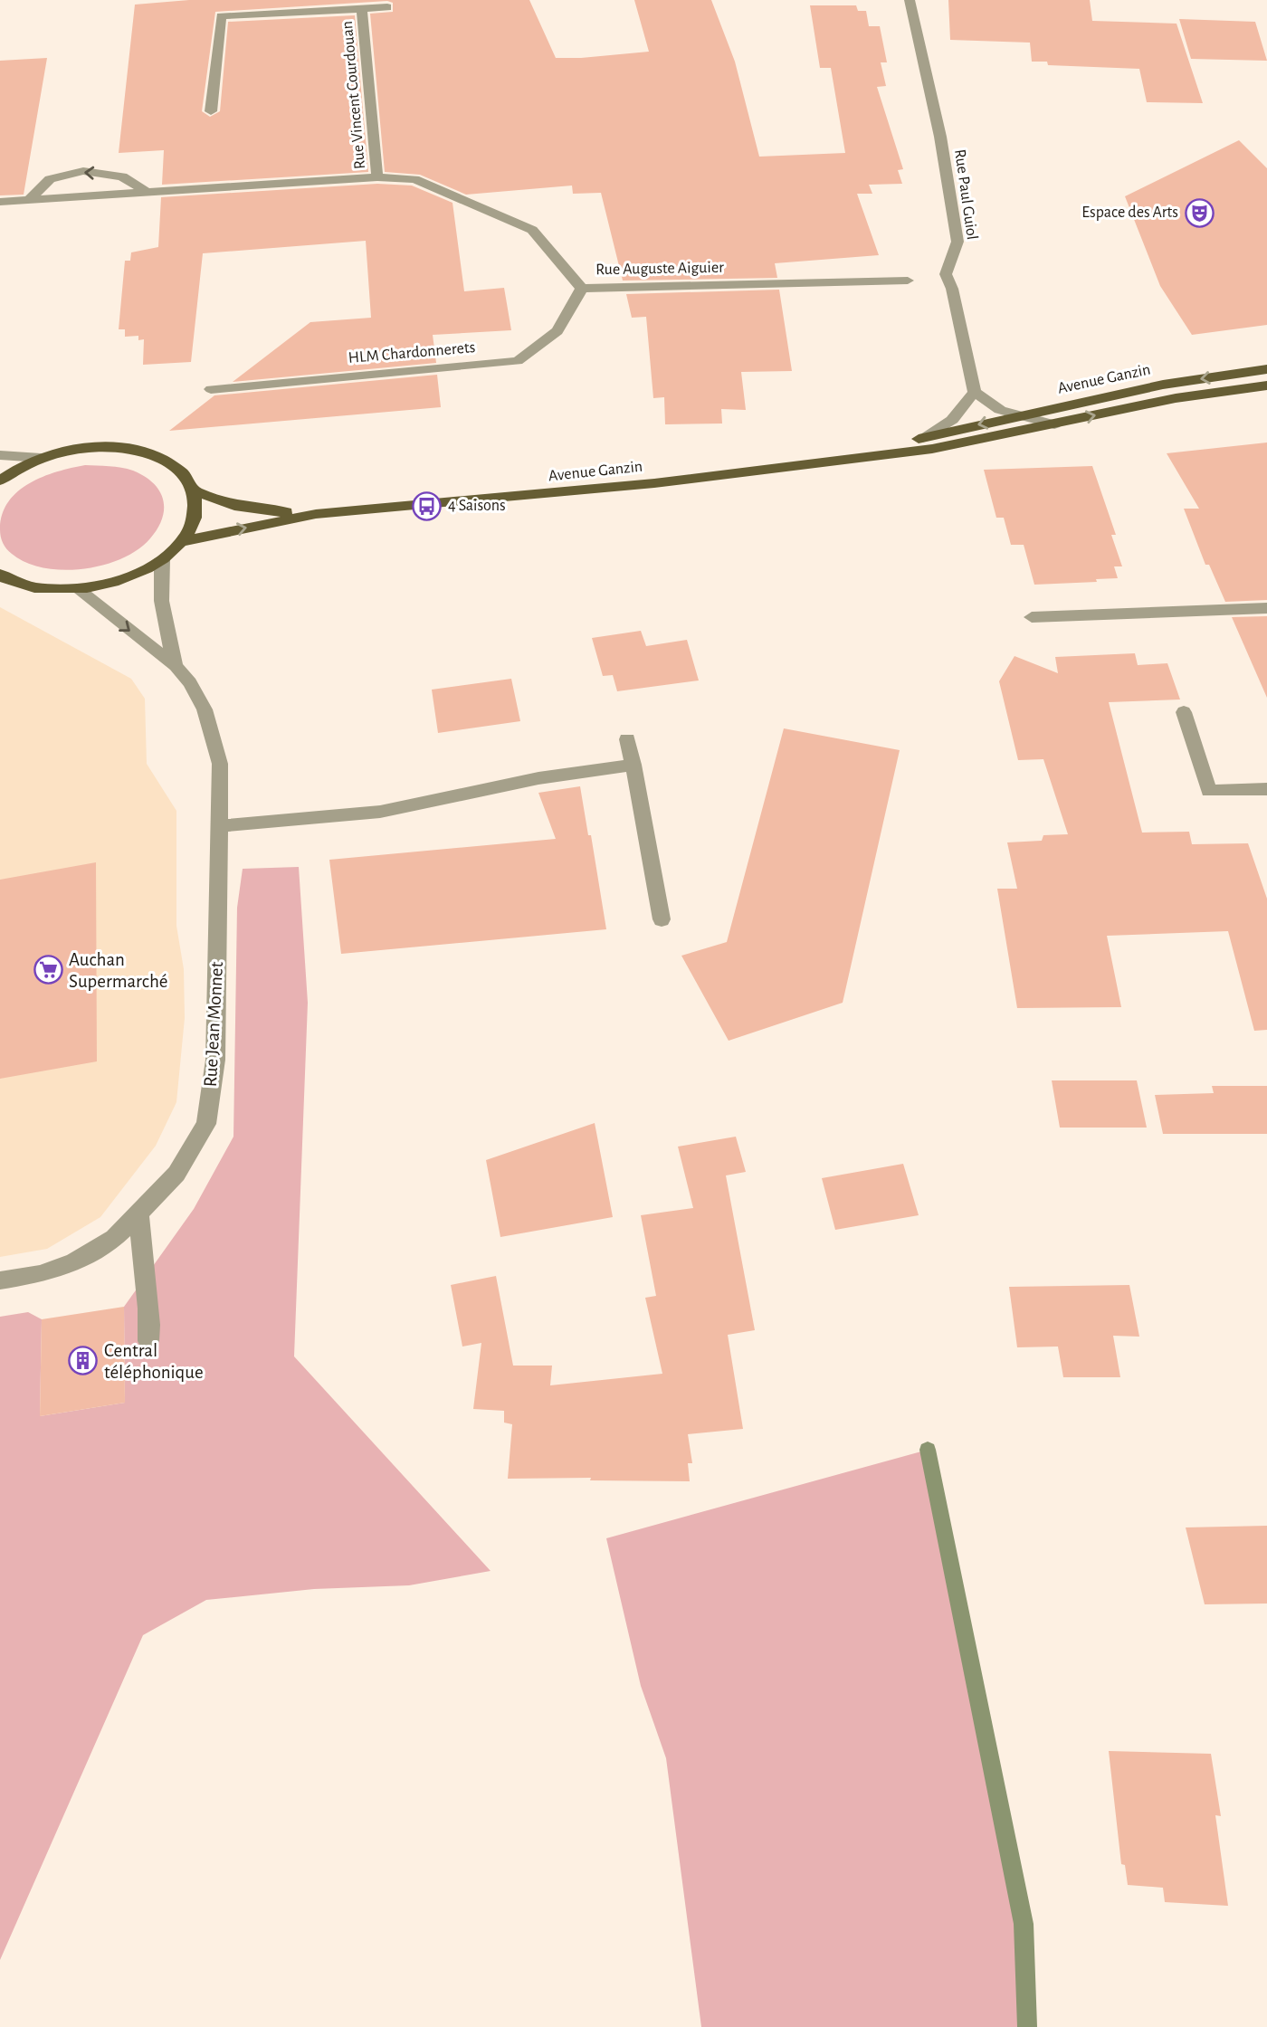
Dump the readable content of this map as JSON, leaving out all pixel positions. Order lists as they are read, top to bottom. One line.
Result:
{"streets":{"main road":["Avenue Ganzin"],"street":["Rue Vincent Courdouan","Rue Paul Guiol","Rue Auguste Aiguier","HLM Chardonnerets","Rue Jean Monnet"]},"crossings":[["Rue Vincent Courdouan","Rue Auguste Aiguier"],["Rue Auguste Aiguier","HLM Chardonnerets"]],"places":{"theatre":["Espace des Arts"],"bus stop":["4 Saisons"],"supermarket":["Auchan Supermarché"],"building":["Central téléphonique"]}}
